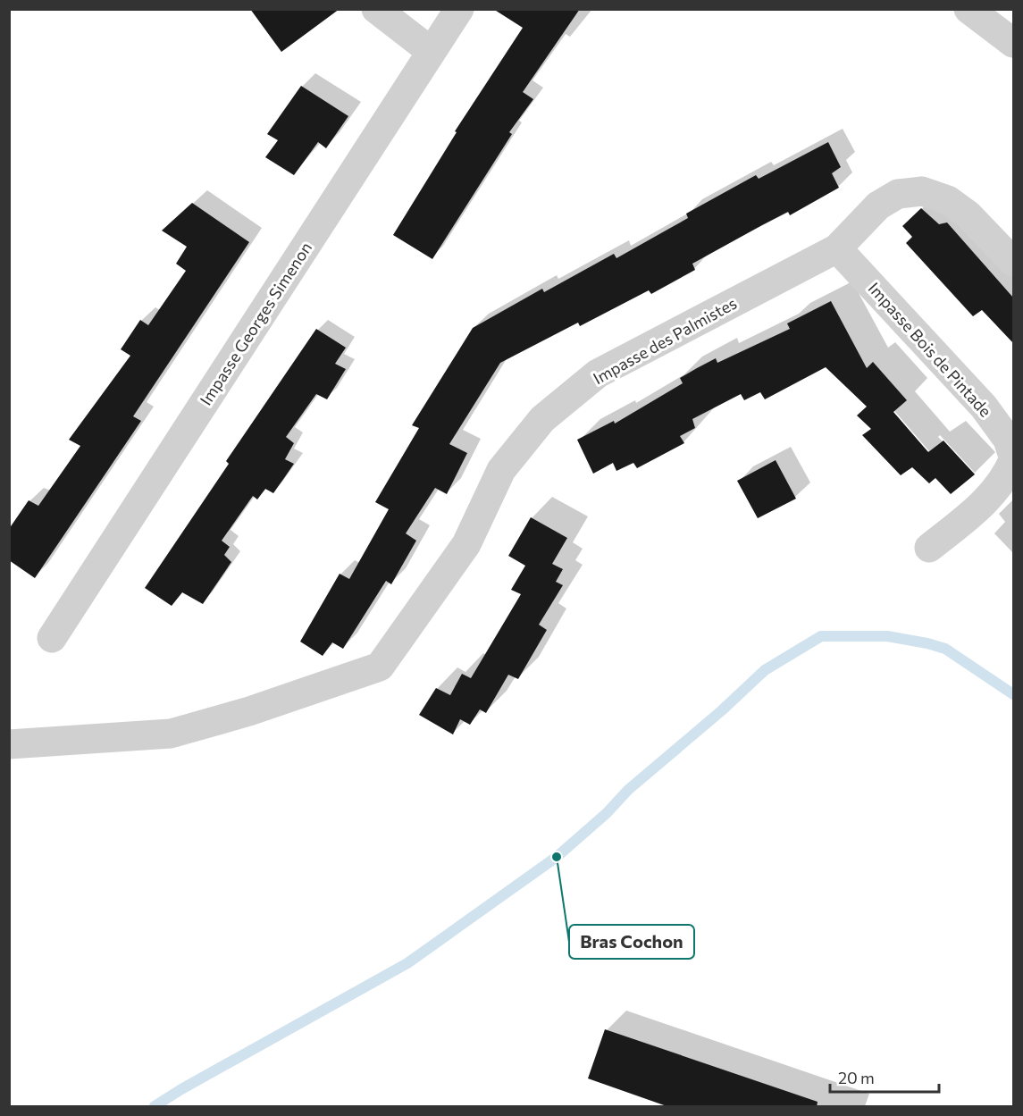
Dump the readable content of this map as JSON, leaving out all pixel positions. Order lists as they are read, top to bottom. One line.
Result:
{"streets":{"street":["Impasse Georges Simenon","Impasse des Palmistes","Impasse Bois de Pintade"]},"crossings":[["Impasse des Palmistes","Impasse Bois de Pintade"]],"places":["Bras Cochon"],"scale_bar":"20 m"}
